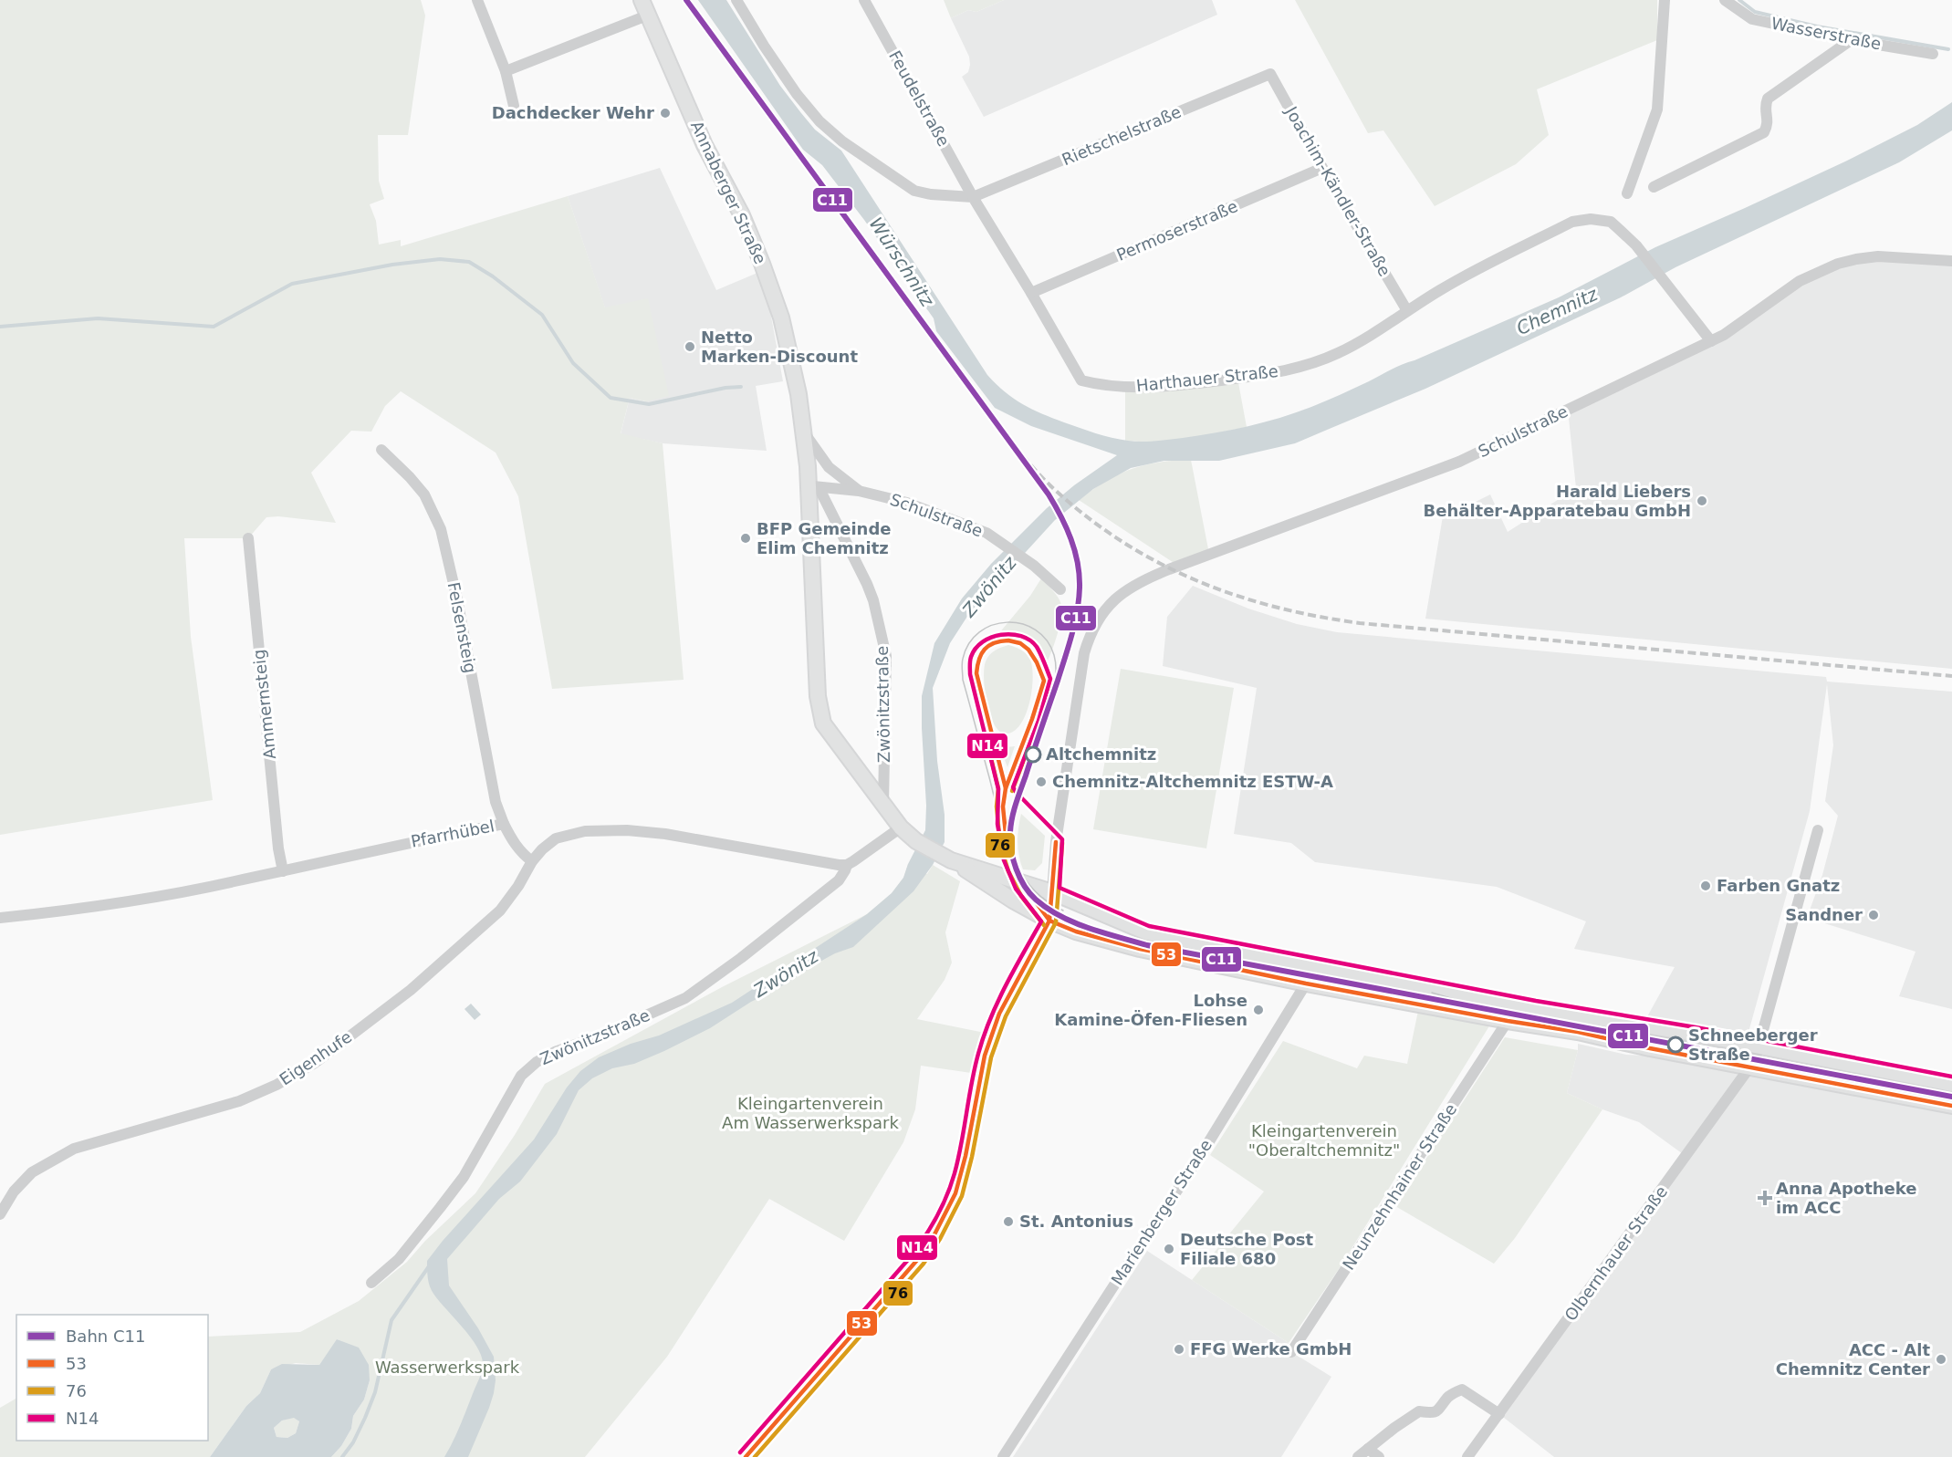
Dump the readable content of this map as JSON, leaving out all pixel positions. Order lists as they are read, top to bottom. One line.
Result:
{"streets":{"main road":["Annaberger Straße"],"street":["Wasserstraße","Feudelstraße","Rietschelstraße","Joachim-Kändler-Straße","Permoserstraße","Harthauer Straße","Schulstraße","Felsensteig","Ammernsteig","Zwönitzstraße","Pfarrhübel","Eigenhufe","Neunzehnhainer Straße","Marienberger Straße","Olbernhauer Straße"]},"crossings":[["Feudelstraße","Rietschelstraße"],["Feudelstraße","Harthauer Straße"],["Rietschelstraße","Joachim-Kändler-Straße"],["Rietschelstraße","Harthauer Straße"],["Joachim-Kändler-Straße","Permoserstraße"],["Joachim-Kändler-Straße","Harthauer Straße"],["Annaberger Straße","Schulstraße"],["Annaberger Straße","Zwönitzstraße"],["Annaberger Straße","Neunzehnhainer Straße"],["Annaberger Straße","Marienberger Straße"],["Annaberger Straße","Olbernhauer Straße"],["Permoserstraße","Harthauer Straße"],["Harthauer Straße","Schulstraße"],["Schulstraße","Zwönitzstraße"],["Felsensteig","Pfarrhübel"],["Ammernsteig","Pfarrhübel"],["Pfarrhübel","Eigenhufe"]],"water":["Würschnitz","Chemnitz","Zwönitz"],"parks":["Kleingartenverein Am Wasserwerkspark","Kleingartenverein \"Oberaltchemnitz\"","Wasserwerkspark"],"places":{"other":["Dachdecker Wehr","Netto Marken-Discount","Harald Liebers Behälter-Apparatebau GmbH","BFP Gemeinde Elim Chemnitz","Altchemnitz","Chemnitz-Altchemnitz ESTW-A","Farben Gnatz","Sandner","Lohse Kamine-Öfen-Fliesen","Schneeberger Straße","St. Antonius","Deutsche Post Filiale 680","FFG Werke GmbH","ACC - Alt Chemnitz Center"],"health":["Anna Apotheke im ACC"]},"lines":["rail line C11","transit line N14","transit line 53","transit line 76"],"legend":["Bahn C11","53","76","N14"]}
